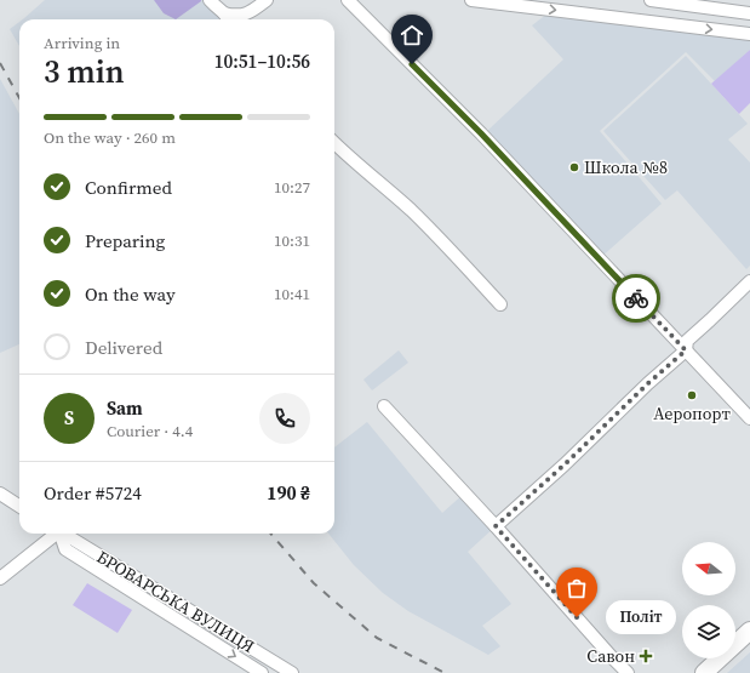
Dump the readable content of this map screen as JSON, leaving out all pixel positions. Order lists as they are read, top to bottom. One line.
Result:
{"streets":{"street":["БРОВАРСЬКА ВУЛИЦЯ"]},"places":{"other":["Школа №8","Аеропорт","Політ"],"health":["Савон"]},"north":"left","page":{"heading":["3 min","Arriving in","10:51–10:56"],"panel":["Sam","Courier · 4.4","Order #5724","190 ₴"],"bar":"On the way · 260 m","list":[["Confirmed","10:27"],["Preparing","10:31"],["On the way","10:41"],"Delivered"],"round":"S","bubble":"Політ"}}
